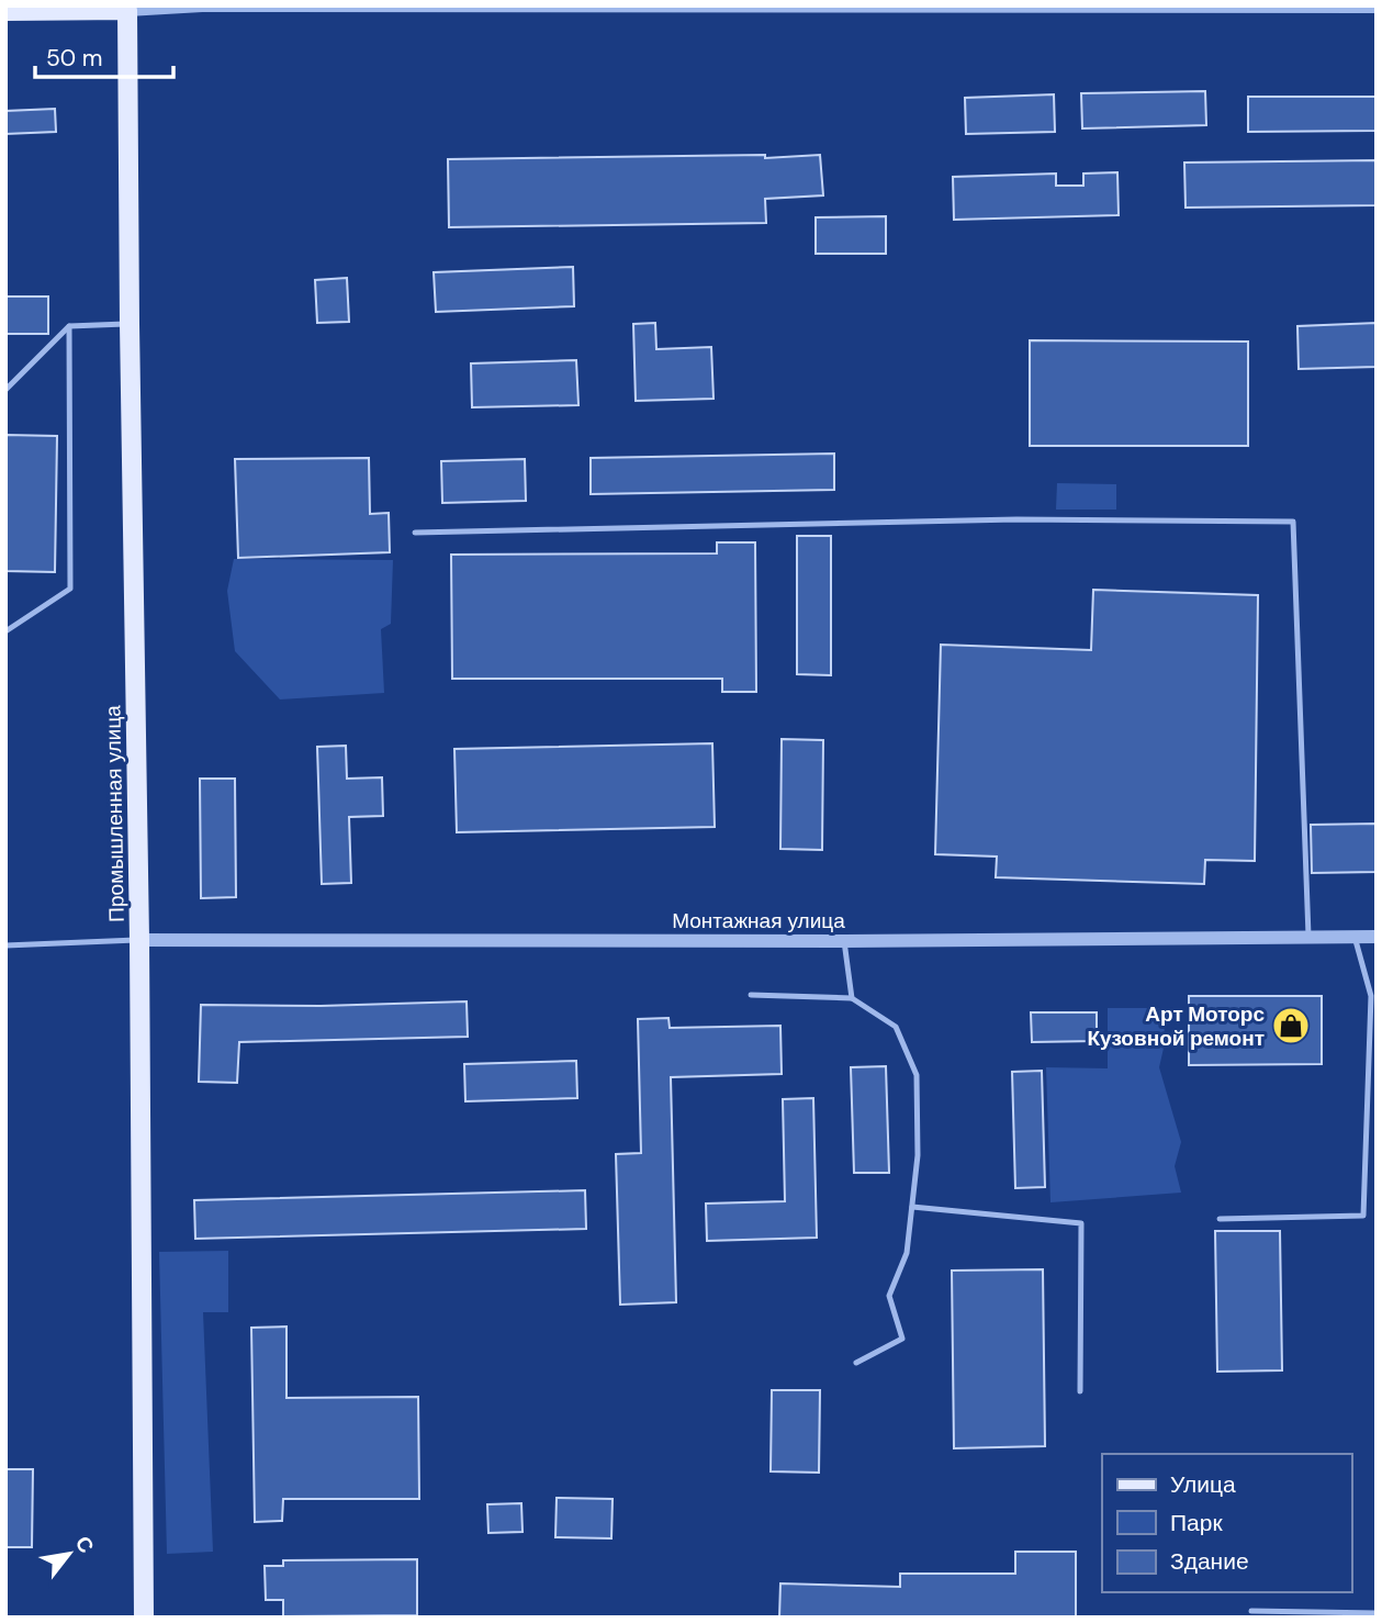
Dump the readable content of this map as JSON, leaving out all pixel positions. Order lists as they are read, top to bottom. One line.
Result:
{"streets":{"main road":["Промышленная улица"],"street":["Монтажная улица"]},"crossings":[["Промышленная улица","Монтажная улица"]],"places":{"shop":["Арт Моторс Кузовной ремонт"]},"legend":["Улица","Парк","Здание"],"scale_bar":"50 m","north":"top right"}
